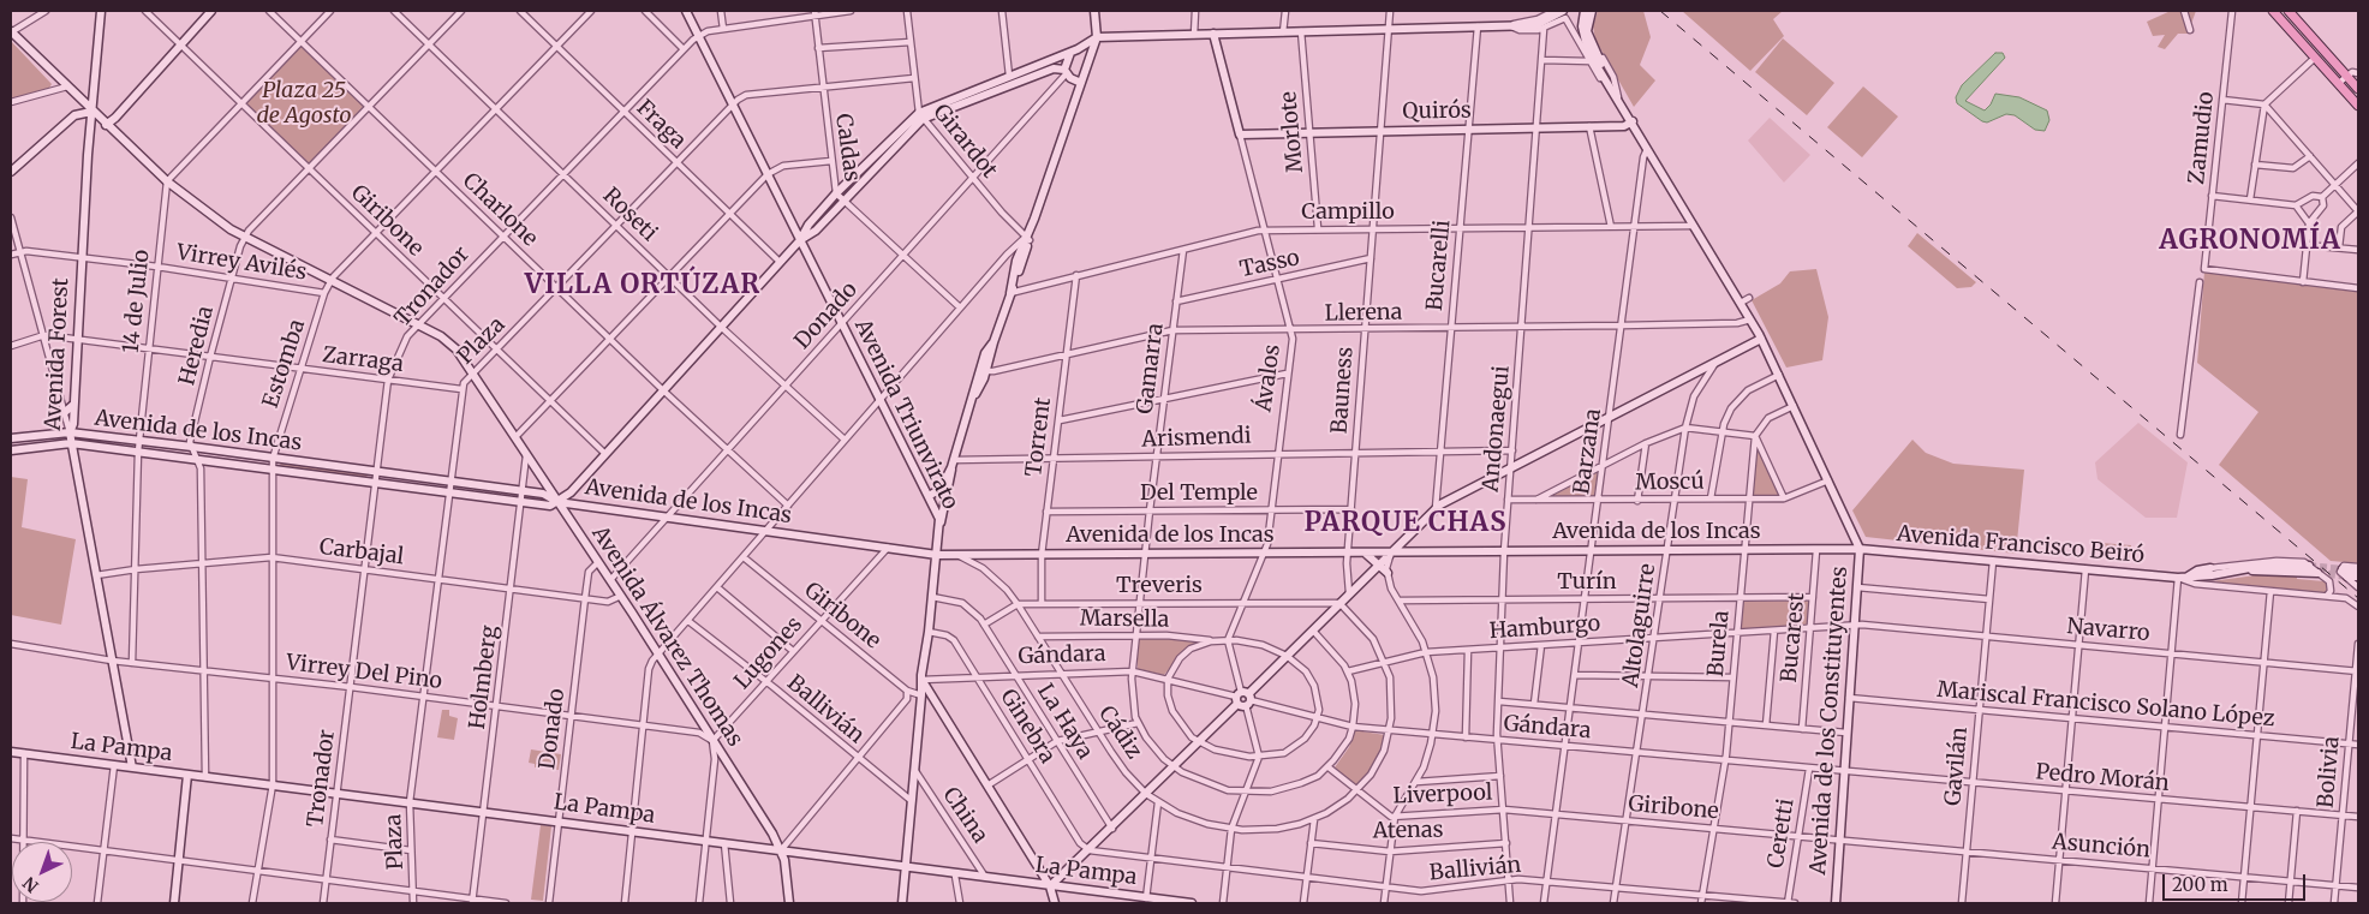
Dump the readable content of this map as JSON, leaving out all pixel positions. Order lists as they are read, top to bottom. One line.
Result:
{"streets":{"main road":["Quirós","Avenida Forest","Ávalos","Avenida Triunvirato","Avenida de los Incas","Avenida Francisco Beiró","Avenida Álvarez Thomas","Avenida de los Constituyentes","La Pampa"],"street":["Fraga","Morlote","Zamudio","Girardot","Caldas","Charlone","Campillo","Roseti","Giribone","Virrey Avilés","Tasso","Bucarelli","Tronador","14 de Julio","Llerena","Donado","Plaza","Heredia","Zarraga","Estomba","Gamarra","Bauness","Andonaegui","Torrent","Arismendi","Barzana","Moscú","Del Temple","Carbajal","Turín","Treveris","Marsella","Altolaguirre","Hamburgo","Navarro","Bucarest","Burela","Lugones","Gándara","Virrey Del Pino","Holmberg","Mariscal Francisco Solano López","Ballivián","La Haya","Ginebra","Cádiz","Gavilán","Bolivia","Pedro Morán","Liverpool","China","Atenas","Ceretti","Asunción"]},"crossings":[["Quirós","Morlote"],["Quirós","Bucarelli"],["Quirós","Ávalos"],["Quirós","Bauness"],["Quirós","Andonaegui"],["Quirós","Avenida de los Constituyentes"],["Fraga","Tronador"],["Fraga","Plaza"],["Fraga","Estomba"],["Morlote","Campillo"],["Girardot","Donado"],["Girardot","Plaza"],["Caldas","Tronador"],["Caldas","Donado"],["Caldas","Plaza"],["Charlone","Tronador"],["Charlone","Donado"],["Charlone","Plaza"],["Charlone","Heredia"],["Charlone","Estomba"],["Campillo","Bucarelli"],["Campillo","Gamarra"],["Campillo","Ávalos"],["Campillo","Bauness"],["Campillo","Andonaegui"],["Campillo","Torrent"],["Campillo","Barzana"],["Campillo","Avenida de los Constituyentes"],["Roseti","Tronador"],["Roseti","Donado"],["Roseti","Plaza"],["Roseti","Heredia"],["Roseti","Estomba"],["Giribone","Tronador"],["Giribone","Plaza"],["Giribone","Heredia"],["Giribone","Estomba"],["Giribone","Avenida Triunvirato"],["Giribone","Andonaegui"],["Giribone","Barzana"],["Giribone","Altolaguirre"],["Giribone","Burela"],["Giribone","Lugones"],["Giribone","Avenida de los Constituyentes"],["Giribone","Liverpool"],["Giribone","Ceretti"],["Giribone","Asunción"],["Virrey Avilés","14 de Julio"],["Virrey Avilés","Heredia"],["Virrey Avilés","Avenida Forest"],["Virrey Avilés","Estomba"],["Tasso","Gamarra"],["Tasso","Ávalos"],["Tasso","Bauness"],["Bucarelli","Llerena"],["Bucarelli","Arismendi"],["Tronador","Zarraga"],["Tronador","Avenida Triunvirato"],["Tronador","Avenida de los Incas"],["Tronador","Carbajal"],["Tronador","Avenida Álvarez Thomas"],["Tronador","Virrey Del Pino"],["Tronador","La Pampa"],["14 de Julio","Zarraga"],["14 de Julio","Avenida de los Incas"],["14 de Julio","Carbajal"],["14 de Julio","Avenida Álvarez Thomas"],["14 de Julio","Virrey Del Pino"],["Llerena","Gamarra"],["Llerena","Ávalos"],["Llerena","Bauness"],["Llerena","Andonaegui"],["Llerena","Torrent"],["Llerena","Barzana"],["Llerena","Avenida de los Constituyentes"],["Donado","Avenida Triunvirato"],["Donado","Avenida de los Incas"],["Donado","Carbajal"],["Donado","Avenida Álvarez Thomas"],["Donado","Virrey Del Pino"],["Donado","La Pampa"],["Plaza","Zarraga"],["Plaza","Avenida Triunvirato"],["Plaza","Avenida de los Incas"],["Plaza","Carbajal"],["Plaza","Avenida Álvarez Thomas"],["Plaza","Virrey Del Pino"],["Plaza","La Pampa"],["Heredia","Zarraga"],["Heredia","Avenida de los Incas"],["Heredia","Carbajal"],["Heredia","Avenida Álvarez Thomas"],["Heredia","Virrey Del Pino"],["Heredia","La Pampa"],["Avenida Forest","Zarraga"],["Avenida Forest","Avenida de los Incas"],["Avenida Forest","Carbajal"],["Avenida Forest","Avenida Álvarez Thomas"],["Avenida Forest","Virrey Del Pino"],["Avenida Forest","La Pampa"],["Zarraga","Estomba"],["Estomba","Avenida de los Incas"],["Estomba","Carbajal"],["Estomba","Avenida Álvarez Thomas"],["Estomba","Virrey Del Pino"],["Estomba","La Pampa"],["Gamarra","Avenida de los Incas"],["Gamarra","Arismendi"],["Gamarra","Del Temple"],["Gamarra","Treveris"],["Gamarra","Marsella"],["Gamarra","Gándara"],["Ávalos","Avenida de los Incas"],["Ávalos","Arismendi"],["Ávalos","Del Temple"],["Ávalos","Treveris"],["Bauness","Avenida de los Incas"],["Bauness","Arismendi"],["Bauness","Del Temple"],["Avenida Triunvirato","Avenida de los Incas"],["Avenida Triunvirato","Gándara"],["Avenida Triunvirato","Ballivián"],["Avenida Triunvirato","La Haya"],["Avenida Triunvirato","Ginebra"],["Avenida Triunvirato","La Pampa"],["Avenida Triunvirato","China"],["Andonaegui","Avenida de los Incas"],["Andonaegui","Arismendi"],["Andonaegui","Moscú"],["Andonaegui","Turín"],["Andonaegui","Hamburgo"],["Andonaegui","Gándara"],["Andonaegui","Ballivián"],["Andonaegui","Liverpool"],["Andonaegui","Atenas"],["Avenida de los Incas","Torrent"],["Avenida de los Incas","Barzana"],["Avenida de los Incas","Avenida Francisco Beiró"],["Avenida de los Incas","Altolaguirre"],["Avenida de los Incas","Avenida Álvarez Thomas"],["Avenida de los Incas","Bucarest"],["Avenida de los Incas","Burela"],["Avenida de los Incas","Lugones"],["Avenida de los Incas","Holmberg"],["Avenida de los Incas","Avenida de los Constituyentes"],["Avenida de los Incas","Cádiz"],["Torrent","Arismendi"],["Torrent","Del Temple"],["Torrent","Treveris"],["Barzana","Moscú"],["Barzana","Turín"],["Barzana","Hamburgo"],["Barzana","Gándara"],["Barzana","Ballivián"],["Barzana","Avenida de los Constituyentes"],["Moscú","Altolaguirre"],["Moscú","Burela"],["Moscú","Avenida de los Constituyentes"],["Avenida Francisco Beiró","Avenida de los Constituyentes"],["Avenida Francisco Beiró","Gavilán"],["Carbajal","Avenida Álvarez Thomas"],["Carbajal","Holmberg"],["Turín","Altolaguirre"],["Turín","Bucarest"],["Turín","Burela"],["Treveris","La Haya"],["Treveris","Cádiz"],["Marsella","Cádiz"],["Altolaguirre","Hamburgo"],["Altolaguirre","Gándara"],["Altolaguirre","Ballivián"],["Hamburgo","Navarro"],["Hamburgo","Bucarest"],["Hamburgo","Burela"],["Hamburgo","Avenida de los Constituyentes"],["Navarro","Avenida de los Constituyentes"],["Navarro","Gavilán"],["Navarro","Bolivia"],["Avenida Álvarez Thomas","Lugones"],["Avenida Álvarez Thomas","Virrey Del Pino"],["Avenida Álvarez Thomas","Holmberg"],["Avenida Álvarez Thomas","La Pampa"],["Burela","Gándara"],["Burela","Ballivián"],["Lugones","Virrey Del Pino"],["Lugones","Ballivián"],["Gándara","Avenida de los Constituyentes"],["Gándara","La Haya"],["Gándara","Ginebra"],["Gándara","Cádiz"],["Gándara","Pedro Morán"],["Gándara","Ceretti"],["Virrey Del Pino","Holmberg"],["Holmberg","La Pampa"],["Mariscal Francisco Solano López","Avenida de los Constituyentes"],["Mariscal Francisco Solano López","Gavilán"],["Mariscal Francisco Solano López","Bolivia"],["Ballivián","Ginebra"],["Ballivián","Ceretti"],["Avenida de los Constituyentes","Pedro Morán"],["Avenida de los Constituyentes","Asunción"],["La Pampa","China"],["Gavilán","Pedro Morán"],["Gavilán","Asunción"],["Bolivia","Pedro Morán"],["Bolivia","Asunción"]],"districts":["AGRONOMÍA","VILLA ORTÚZAR","PARQUE CHAS"],"parks":["Plaza 25 de Agosto"],"scale_bar":"200 m","north":"bottom left"}
